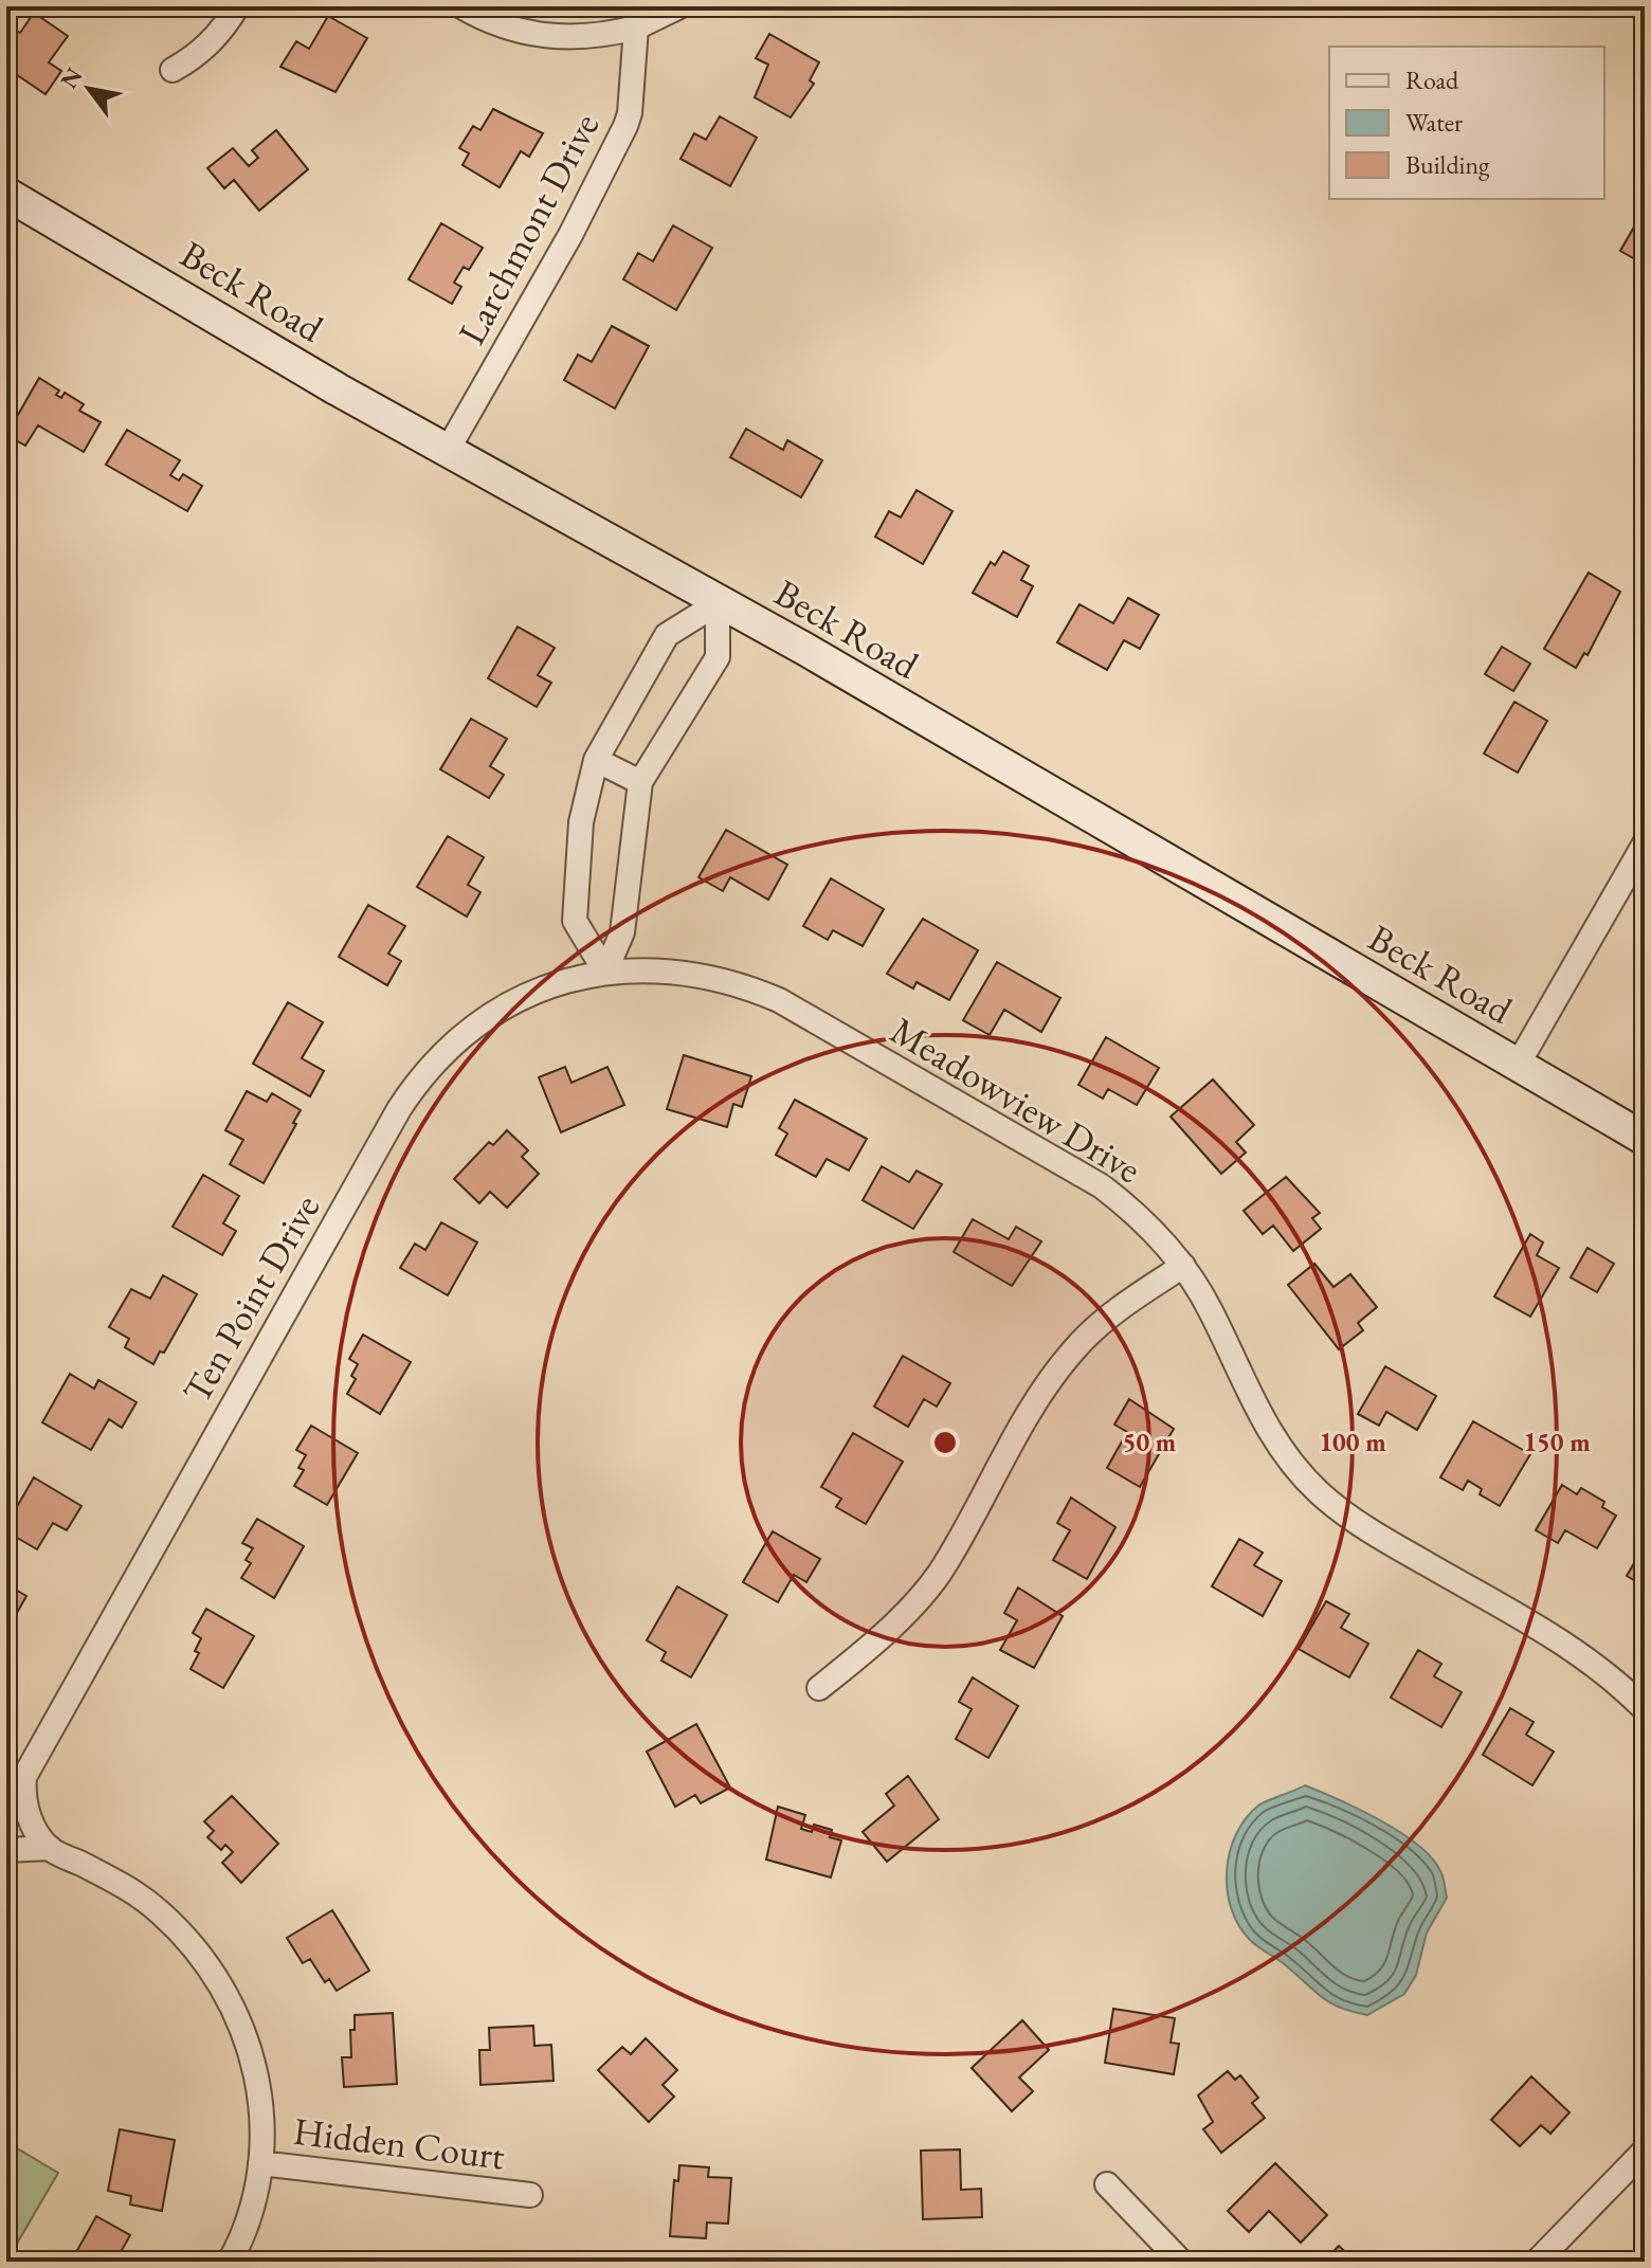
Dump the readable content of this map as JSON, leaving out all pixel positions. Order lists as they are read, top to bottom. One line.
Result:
{"streets":{"main road":["Beck Road"],"street":["Larchmont Drive","Meadowview Drive","Ten Point Drive","Hidden Court"]},"crossings":[["Larchmont Drive","Beck Road"],["Meadowview Drive","Ten Point Drive"]],"legend":["Road","Water","Building"],"north":"top left","rings":["50 m","100 m","150 m"]}
